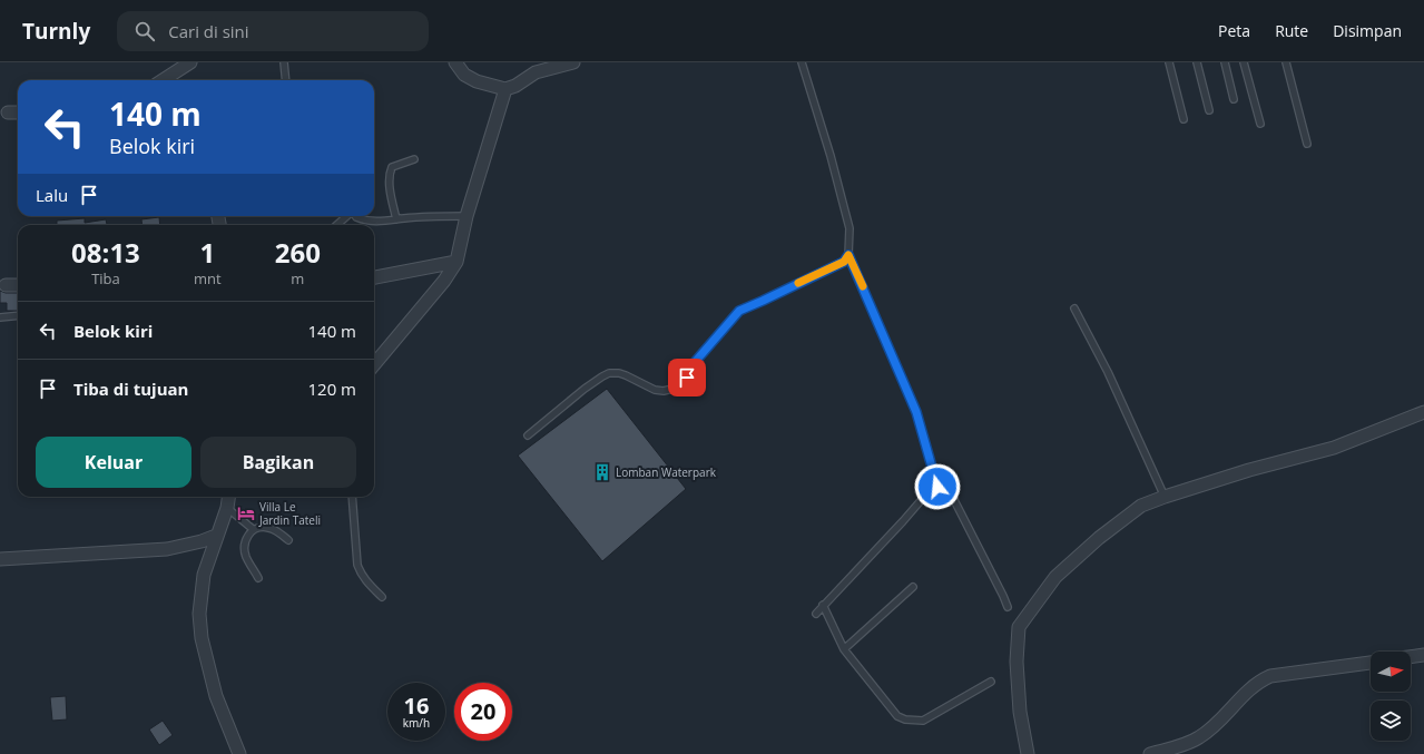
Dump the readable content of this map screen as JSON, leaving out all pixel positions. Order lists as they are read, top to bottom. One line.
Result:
{"places":{"building":["Lomban Waterpark"],"hotel":["Villa Le Jardin Tateli"]},"north":"right","page":{"header":"Turnly","search":"Cari di sini","nav":["Peta","Rute","Disimpan"],"turn":["140 m","Belok kiri"],"then":"Lalu","eta":["08:13","Tiba","1","mnt","260","m"],"list":[{"name":"Belok kiri","value":"140 m"},{"name":"Tiba di tujuan","value":"120 m"}],"buttons":["Keluar","Bagikan"],"speed":"16 km/h","limit":"20"}}
